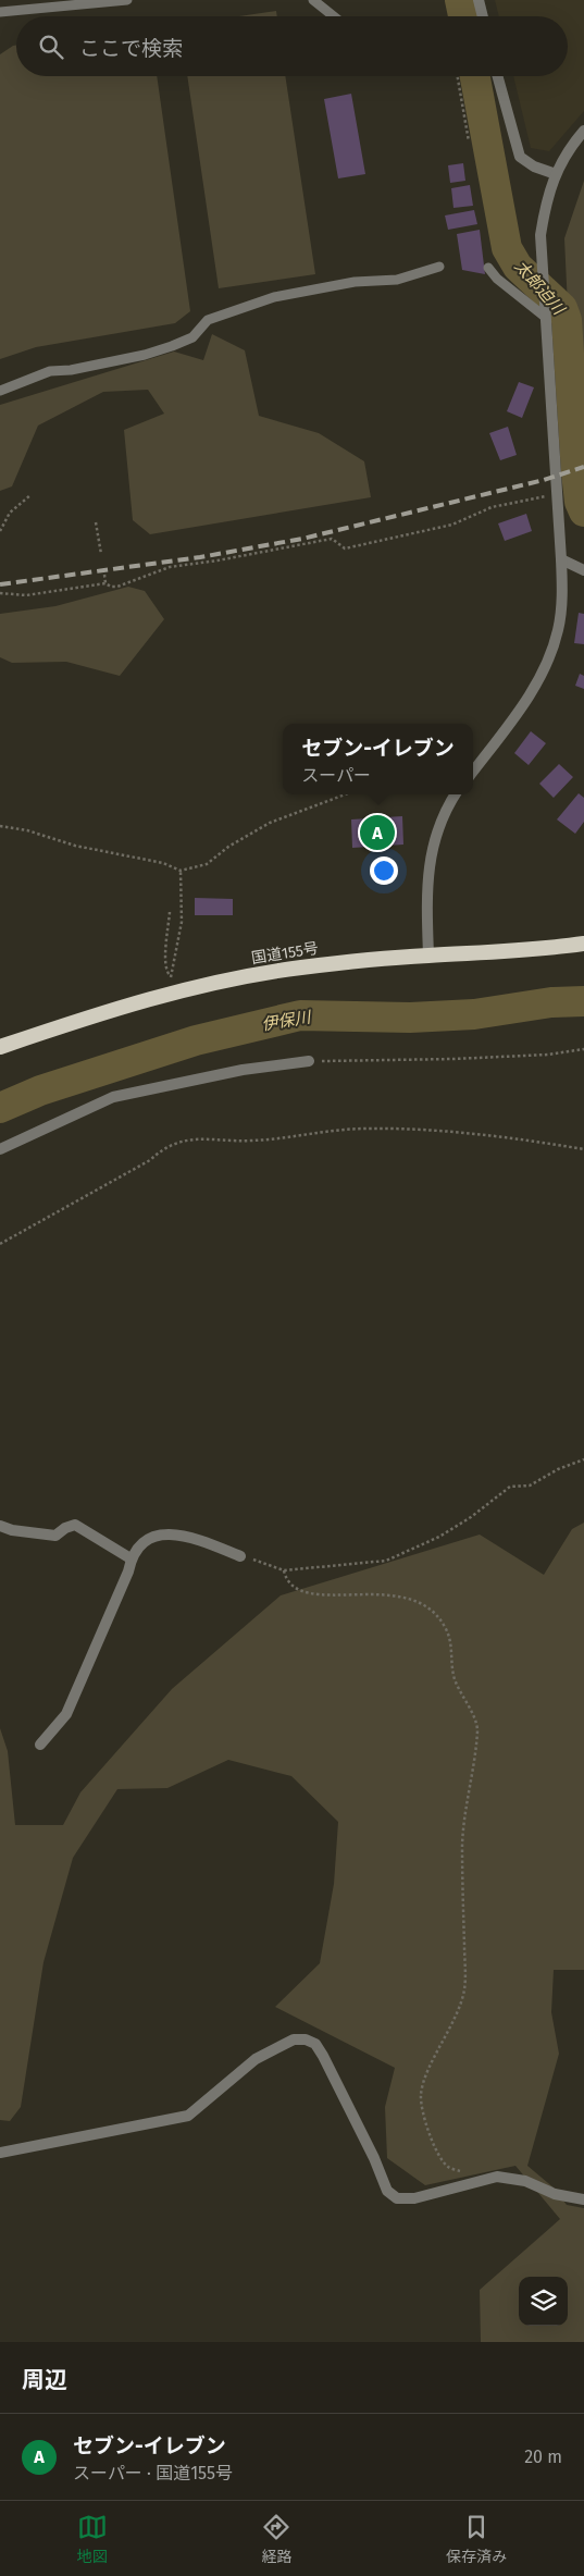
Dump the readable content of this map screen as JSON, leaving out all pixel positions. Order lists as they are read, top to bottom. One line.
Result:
{"streets":{"highway":["国道155号"]},"water":["太郎迫川","伊保川"],"page":{"search":"ここで検索","popup":["セブン-イレブン","スーパー"],"pins":"A","heading":"周辺","list":[{"mark":"A","name":"セブン-イレブン","note":"スーパー · 国道155号","value":"20 m"}],"nav":["地図","経路","保存済み"]}}
